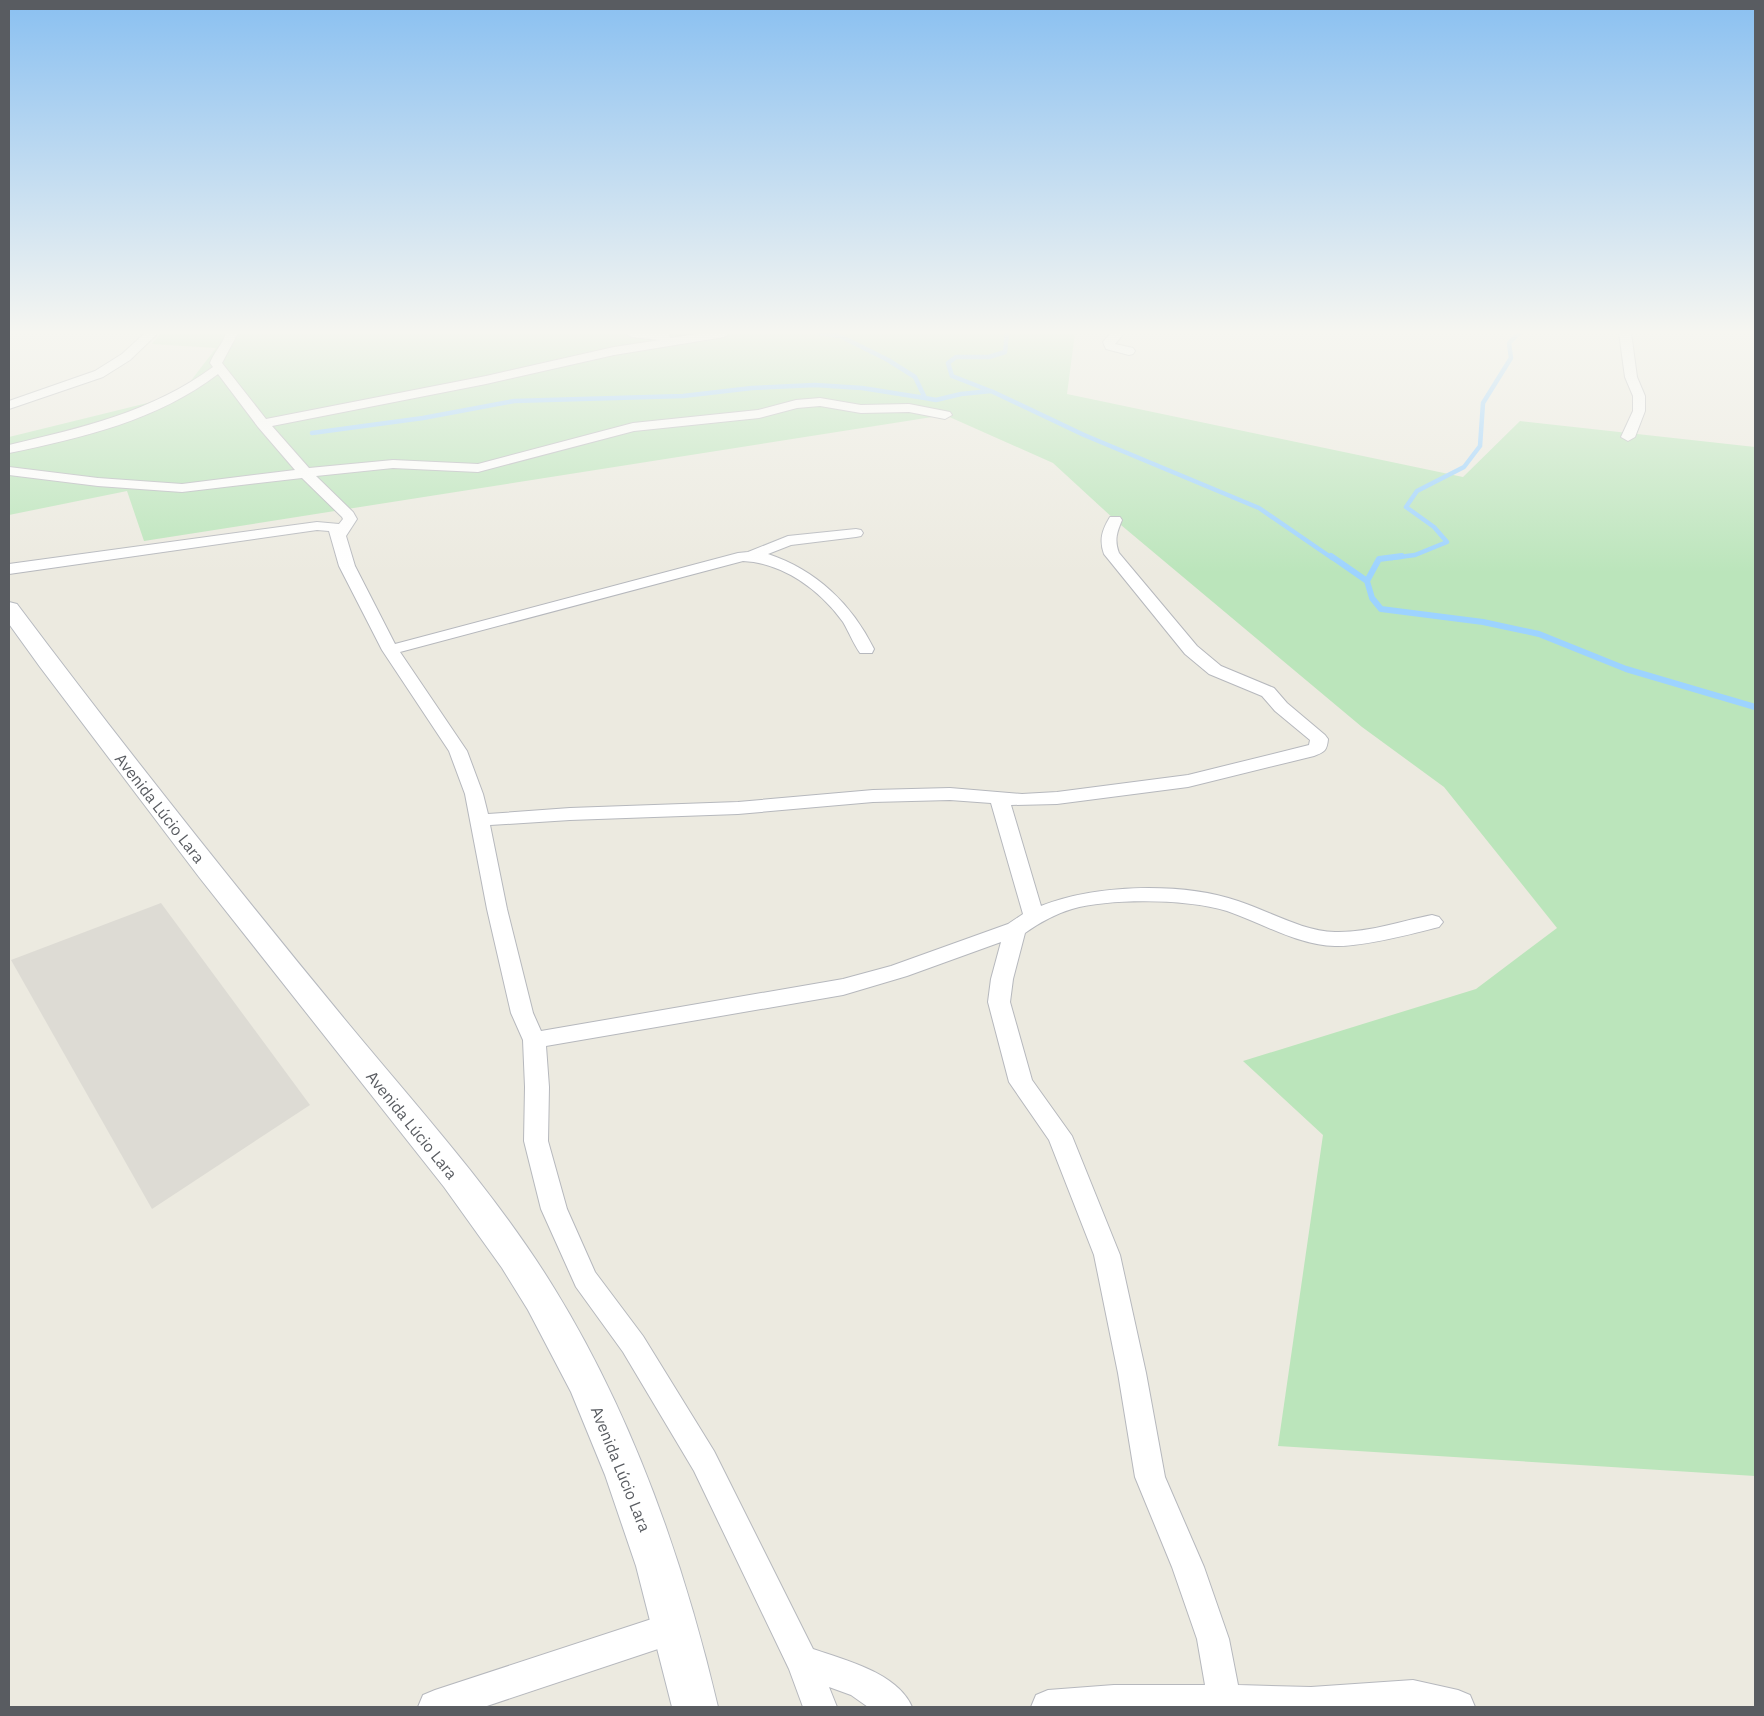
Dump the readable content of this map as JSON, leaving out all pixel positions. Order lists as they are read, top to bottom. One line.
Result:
{"streets":{"main road":["Avenida Lúcio Lara"]}}
